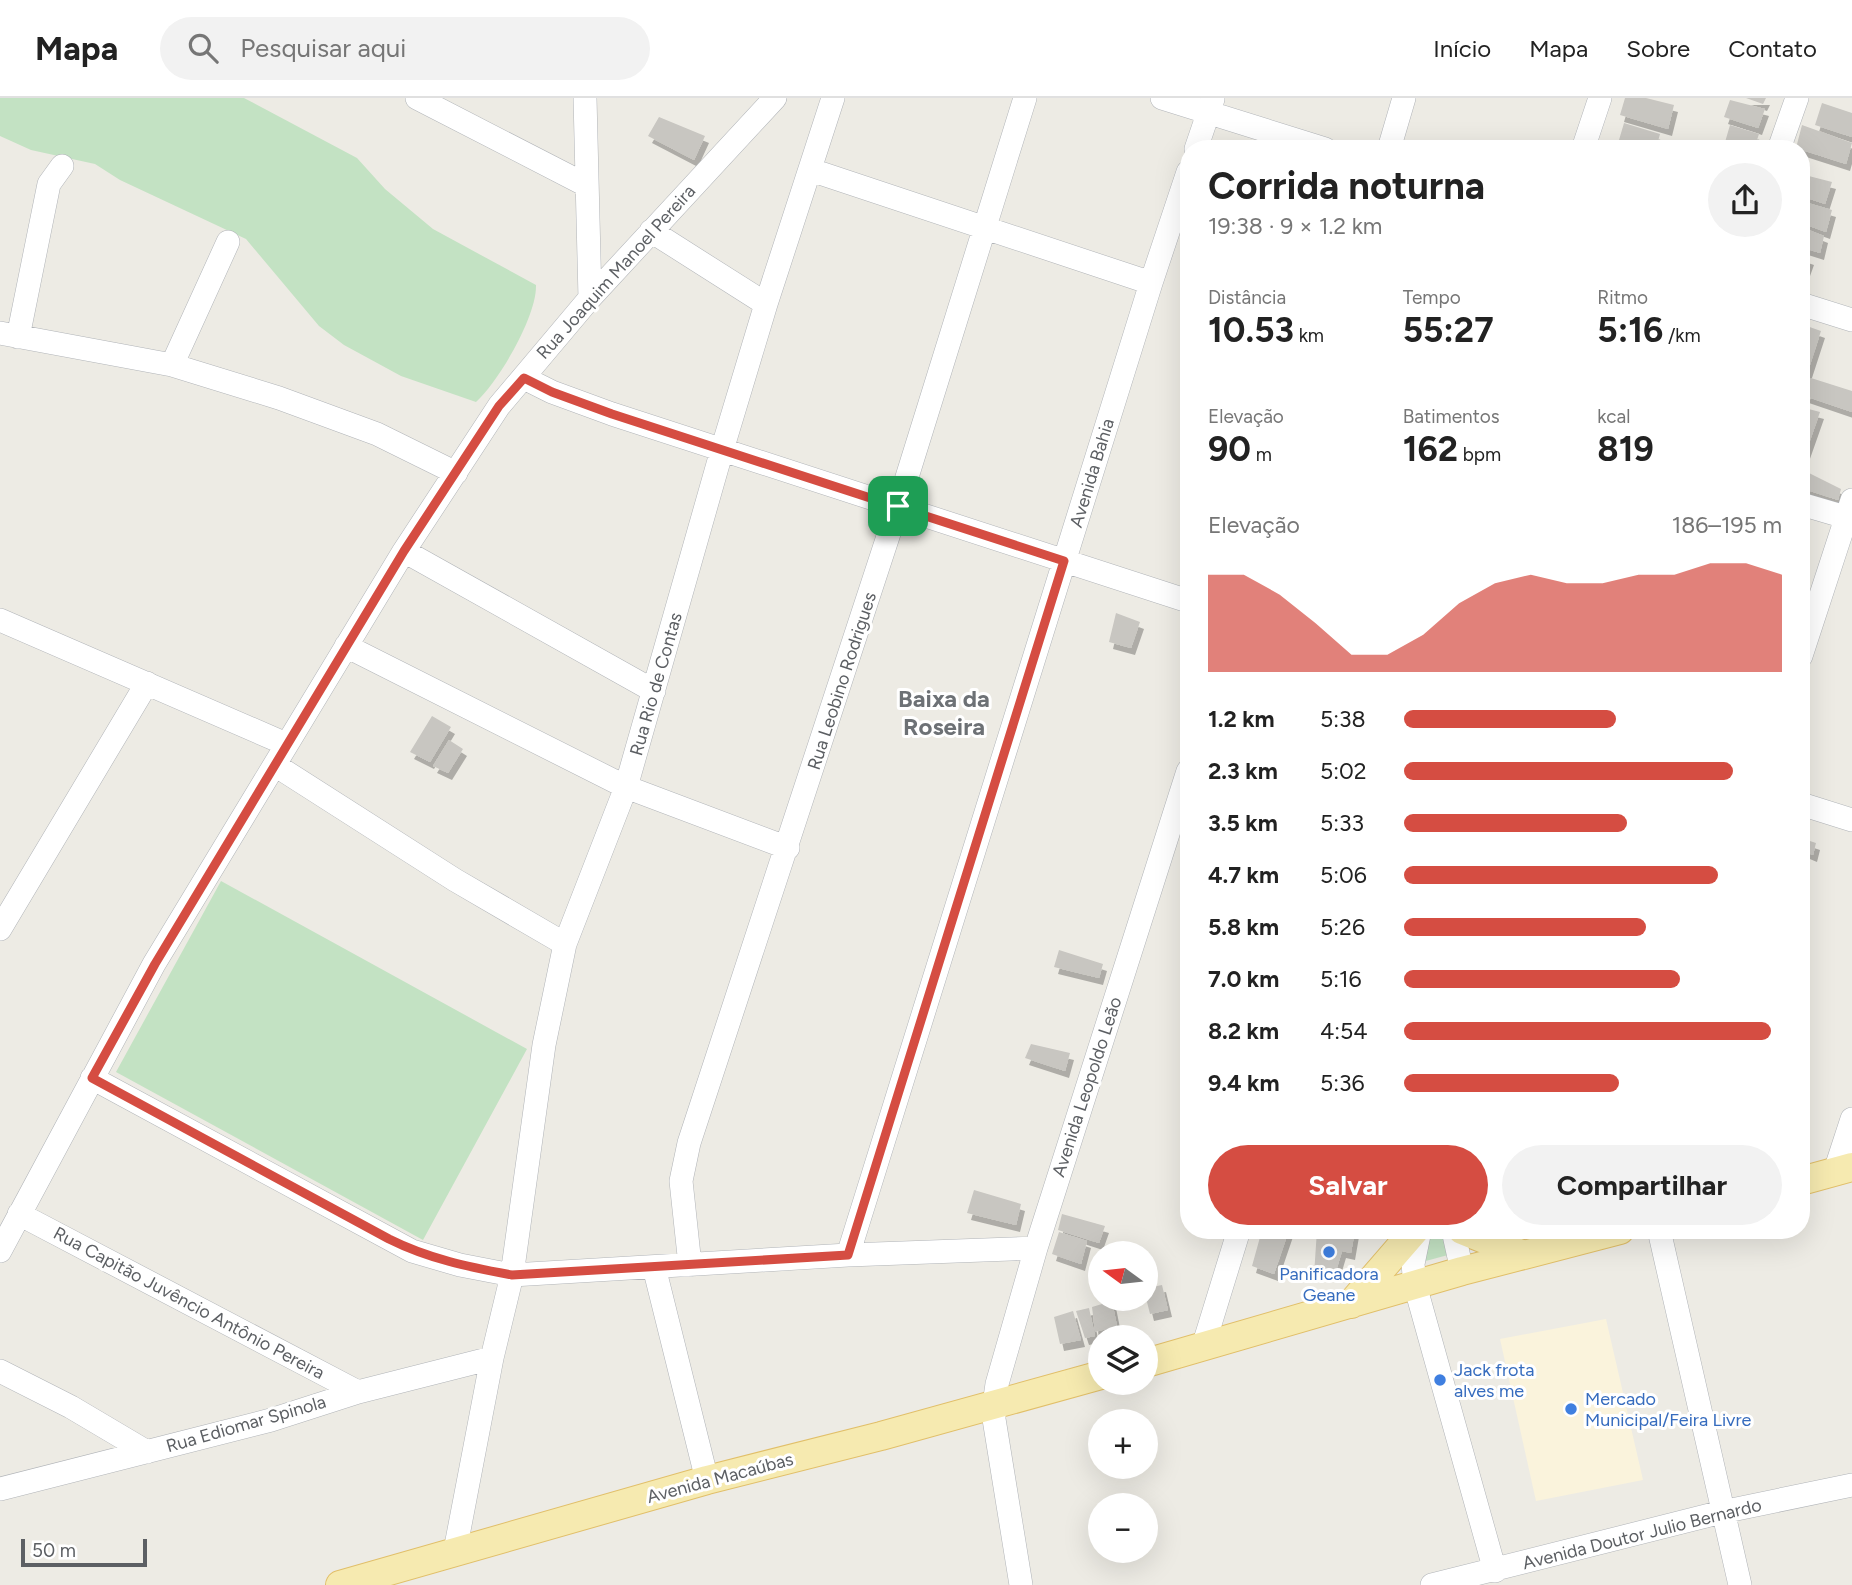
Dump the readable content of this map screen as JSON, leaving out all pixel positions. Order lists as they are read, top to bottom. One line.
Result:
{"streets":{"main road":["Avenida Macaúbas"],"street":["Rua Joaquim Manoel Pereira","Avenida Bahia","Rua Leobino Rodrigues","Rua Rio de Contas","Avenida Leopoldo Leão","Rua Capitão Juvêncio Antônio Pereira","Rua Ediomar Spinola","Avenida Doutor Julio Bernardo"]},"crossings":[["Rua Joaquim Manoel Pereira","Rua Capitão Juvêncio Antônio Pereira"],["Rua Rio de Contas","Rua Ediomar Spinola"],["Rua Rio de Contas","Avenida Macaúbas"],["Avenida Leopoldo Leão","Avenida Macaúbas"],["Rua Capitão Juvêncio Antônio Pereira","Rua Ediomar Spinola"]],"districts":["Baixa da Roseira"],"places":["Panificadora Geane","Jack frota alves me","Mercado Municipal/Feira Livre"],"scale_bar":"50 m","north":"left","page":{"header":"Mapa","search":"Pesquisar aqui","nav":["Início","Mapa","Sobre","Contato"],"heading":["Corrida noturna","19:38 · 9 × 1.2 km"],"stats":[["Distância","10.53 km"],["Tempo","55:27"],["Ritmo","5:16 /km"],["Elevação","90 m"],["Batimentos","162 bpm"],["kcal","819"]],"chart":["Elevação","186–195 m"],"list":[{"name":"1.2 km","note":"5:38"},{"name":"2.3 km","note":"5:02"},{"name":"3.5 km","note":"5:33"},{"name":"4.7 km","note":"5:06"},{"name":"5.8 km","note":"5:26"},{"name":"7.0 km","note":"5:16"},{"name":"8.2 km","note":"4:54"},{"name":"9.4 km","note":"5:36"}],"buttons":["Salvar","Compartilhar"],"map_buttons":["+","−"],"scale":"50 m"}}
